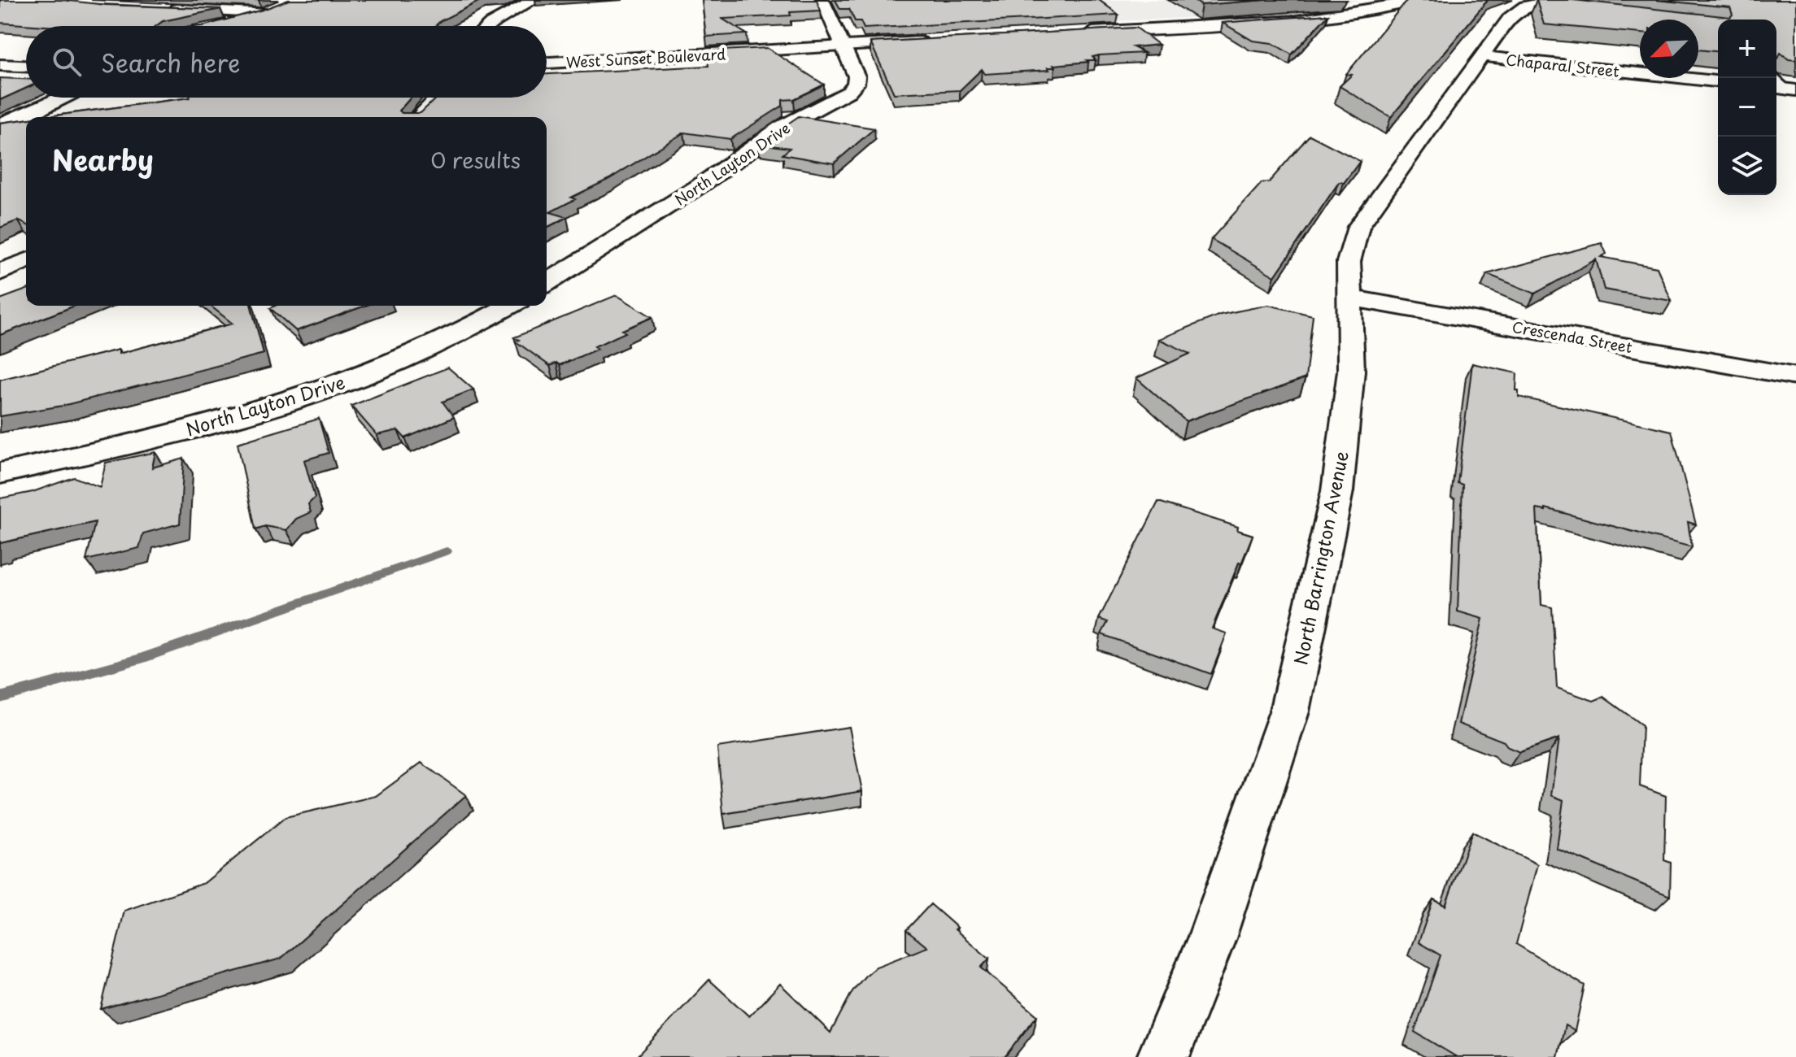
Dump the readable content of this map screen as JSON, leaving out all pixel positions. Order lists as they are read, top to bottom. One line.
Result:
{"streets":{"main road":["West Sunset Boulevard"],"street":["Chaparal Street","North Layton Drive","Crescenda Street","North Barrington Avenue"]},"crossings":[["West Sunset Boulevard","North Layton Drive"],["Chaparal Street","North Barrington Avenue"],["Crescenda Street","North Barrington Avenue"]],"north":"bottom left","page":{"map_buttons":["+","−"],"search":"Search here","heading":["Nearby","0 results"]}}
